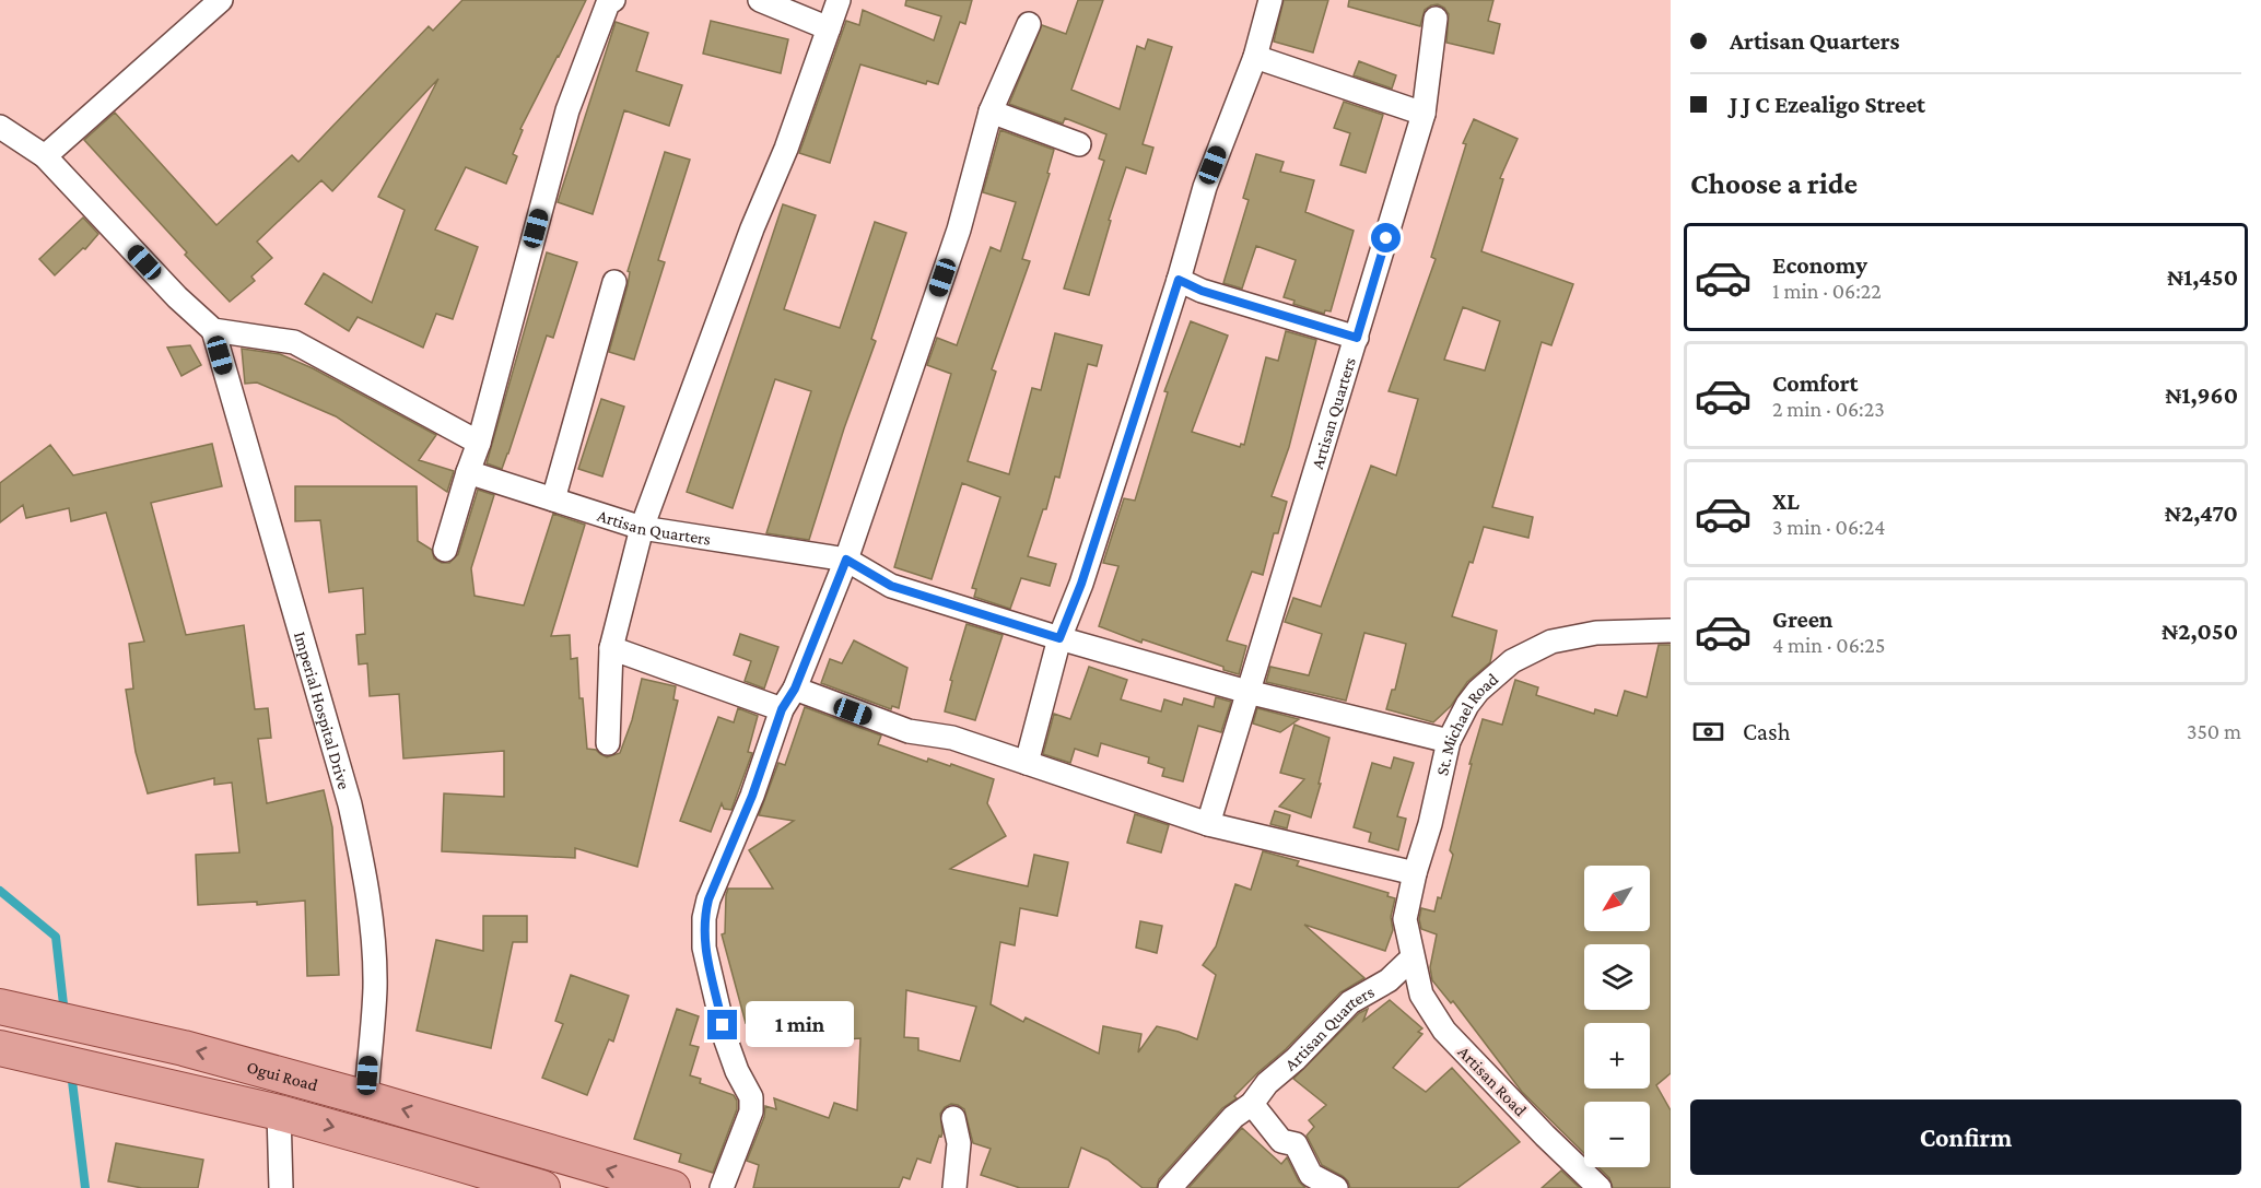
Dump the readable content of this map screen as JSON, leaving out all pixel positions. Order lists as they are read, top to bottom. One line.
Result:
{"streets":{"main road":["Ogui Road"],"street":["Artisan Quarters","Imperial Hospital Drive","St. Michael Road","Artisan Road"]},"crossings":[["Artisan Quarters","St. Michael Road"],["Artisan Quarters","Artisan Road"],["Imperial Hospital Drive","Ogui Road"],["St. Michael Road","Artisan Road"]],"north":"bottom left","page":{"banner":["Artisan Quarters","J J C Ezealigo Street"],"heading":"Choose a ride","list":[{"name":"Economy","note":"1 min · 06:22","value":"₦1,450"},{"name":"Comfort","note":"2 min · 06:23","value":"₦1,960"},{"name":"XL","note":"3 min · 06:24","value":"₦2,470"},{"name":"Green","note":"4 min · 06:25","value":"₦2,050"}],"pay":["Cash","350 m"],"map_buttons":["+","−"],"bubble":"1 min","buttons":"Confirm"}}
